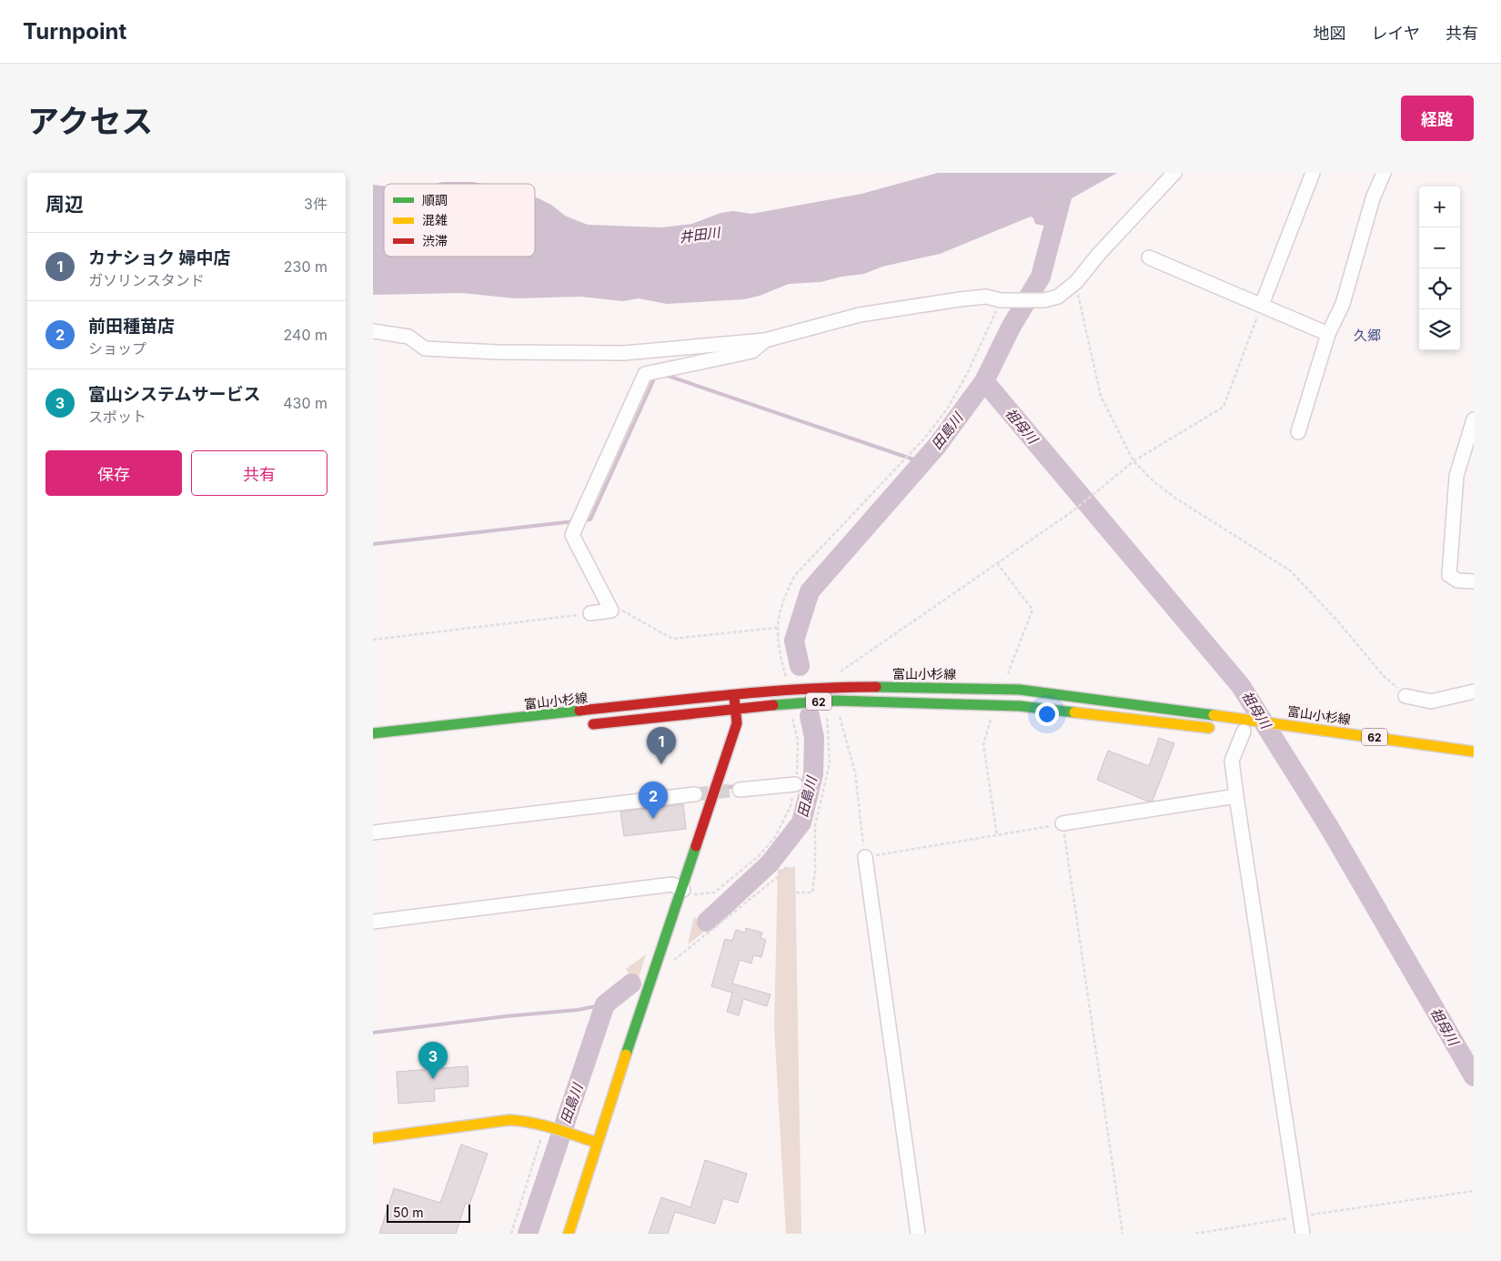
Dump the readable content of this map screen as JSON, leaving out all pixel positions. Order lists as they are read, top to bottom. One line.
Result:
{"streets":{"main road":["富山小杉線","62"]},"districts":["久郷"],"water":["井田川","祖母川","田島川"],"legend":["順調","混雑","渋滞"],"scale_bar":"50 m","page":{"header":"Turnpoint","nav":["地図","レイヤ","共有"],"title":"アクセス","buttons":["経路",["保存","共有"]],"heading":["周辺","3件"],"map_buttons":["+","−"],"list":[{"mark":"1","name":"カナショク 婦中店","note":"ガソリンスタンド","value":"230 m"},{"mark":"2","name":"前田種苗店","note":"ショップ","value":"240 m"},{"mark":"3","name":"富山システムサービス","note":"スポット","value":"430 m"}],"pins":["1","2","3"],"scale":"50 m"}}
